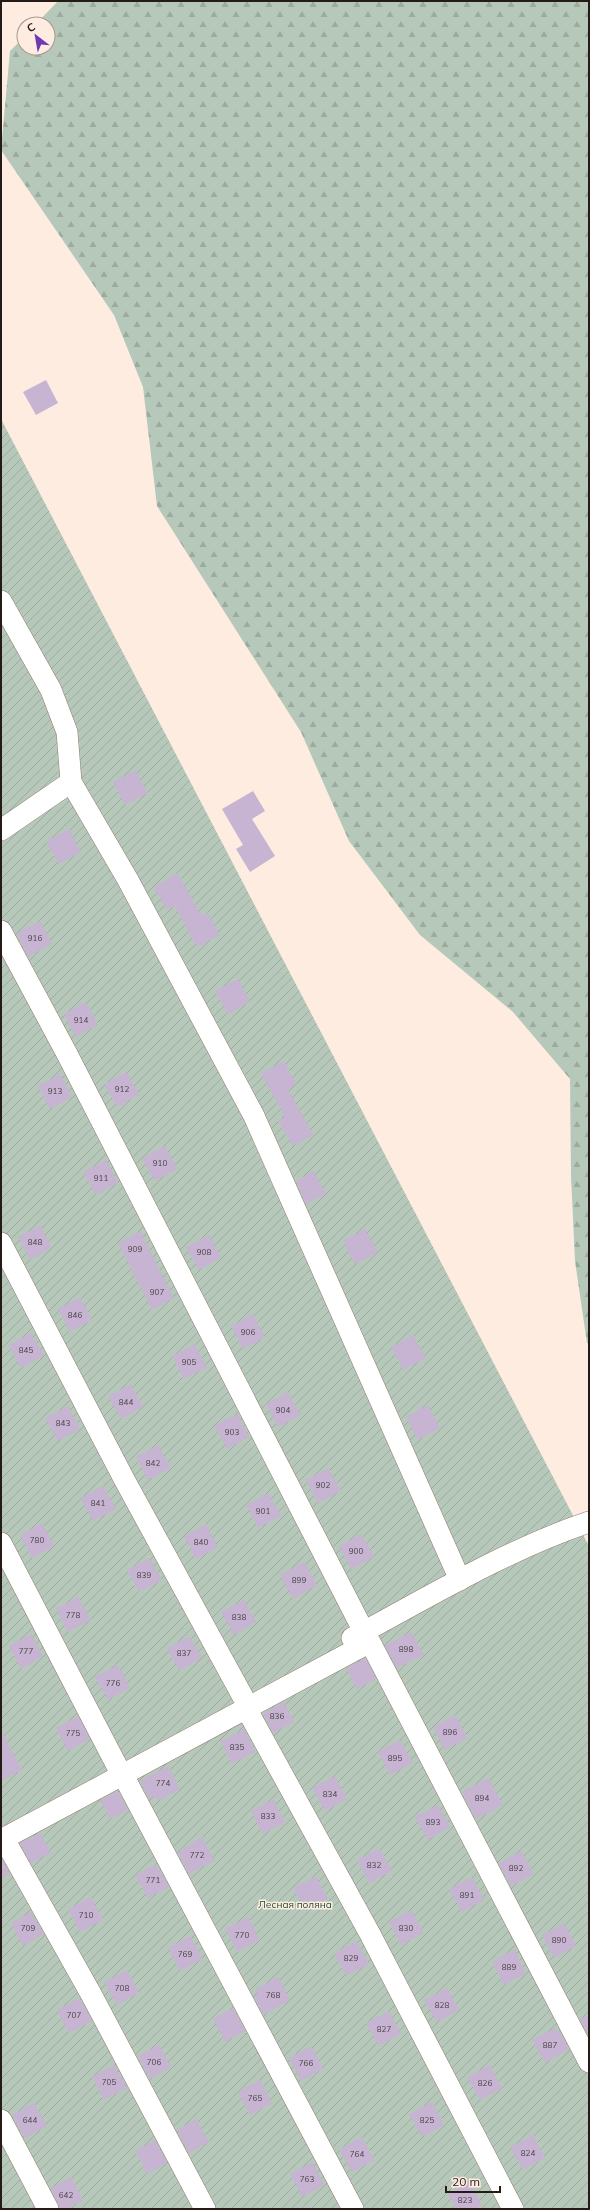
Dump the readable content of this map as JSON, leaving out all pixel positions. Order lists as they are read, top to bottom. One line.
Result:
{"parks":["Лесная поляна"],"house_numbers":["916","914","912","913","910","911","848","909","908","907","846","906","845","905","844","904","843","903","842","902","841","901","780","840","900","839","899","778","838","898","777","837","776","836","896","775","835","895","774","834","894","833","893","772","832","892","771","891","710","709","830","770","890","769","829","889","708","768","828","707","827","887","706","766","705","826","765","644","825","824","764","763","642","823"],"scale_bar":"20 m","north":"top left"}
